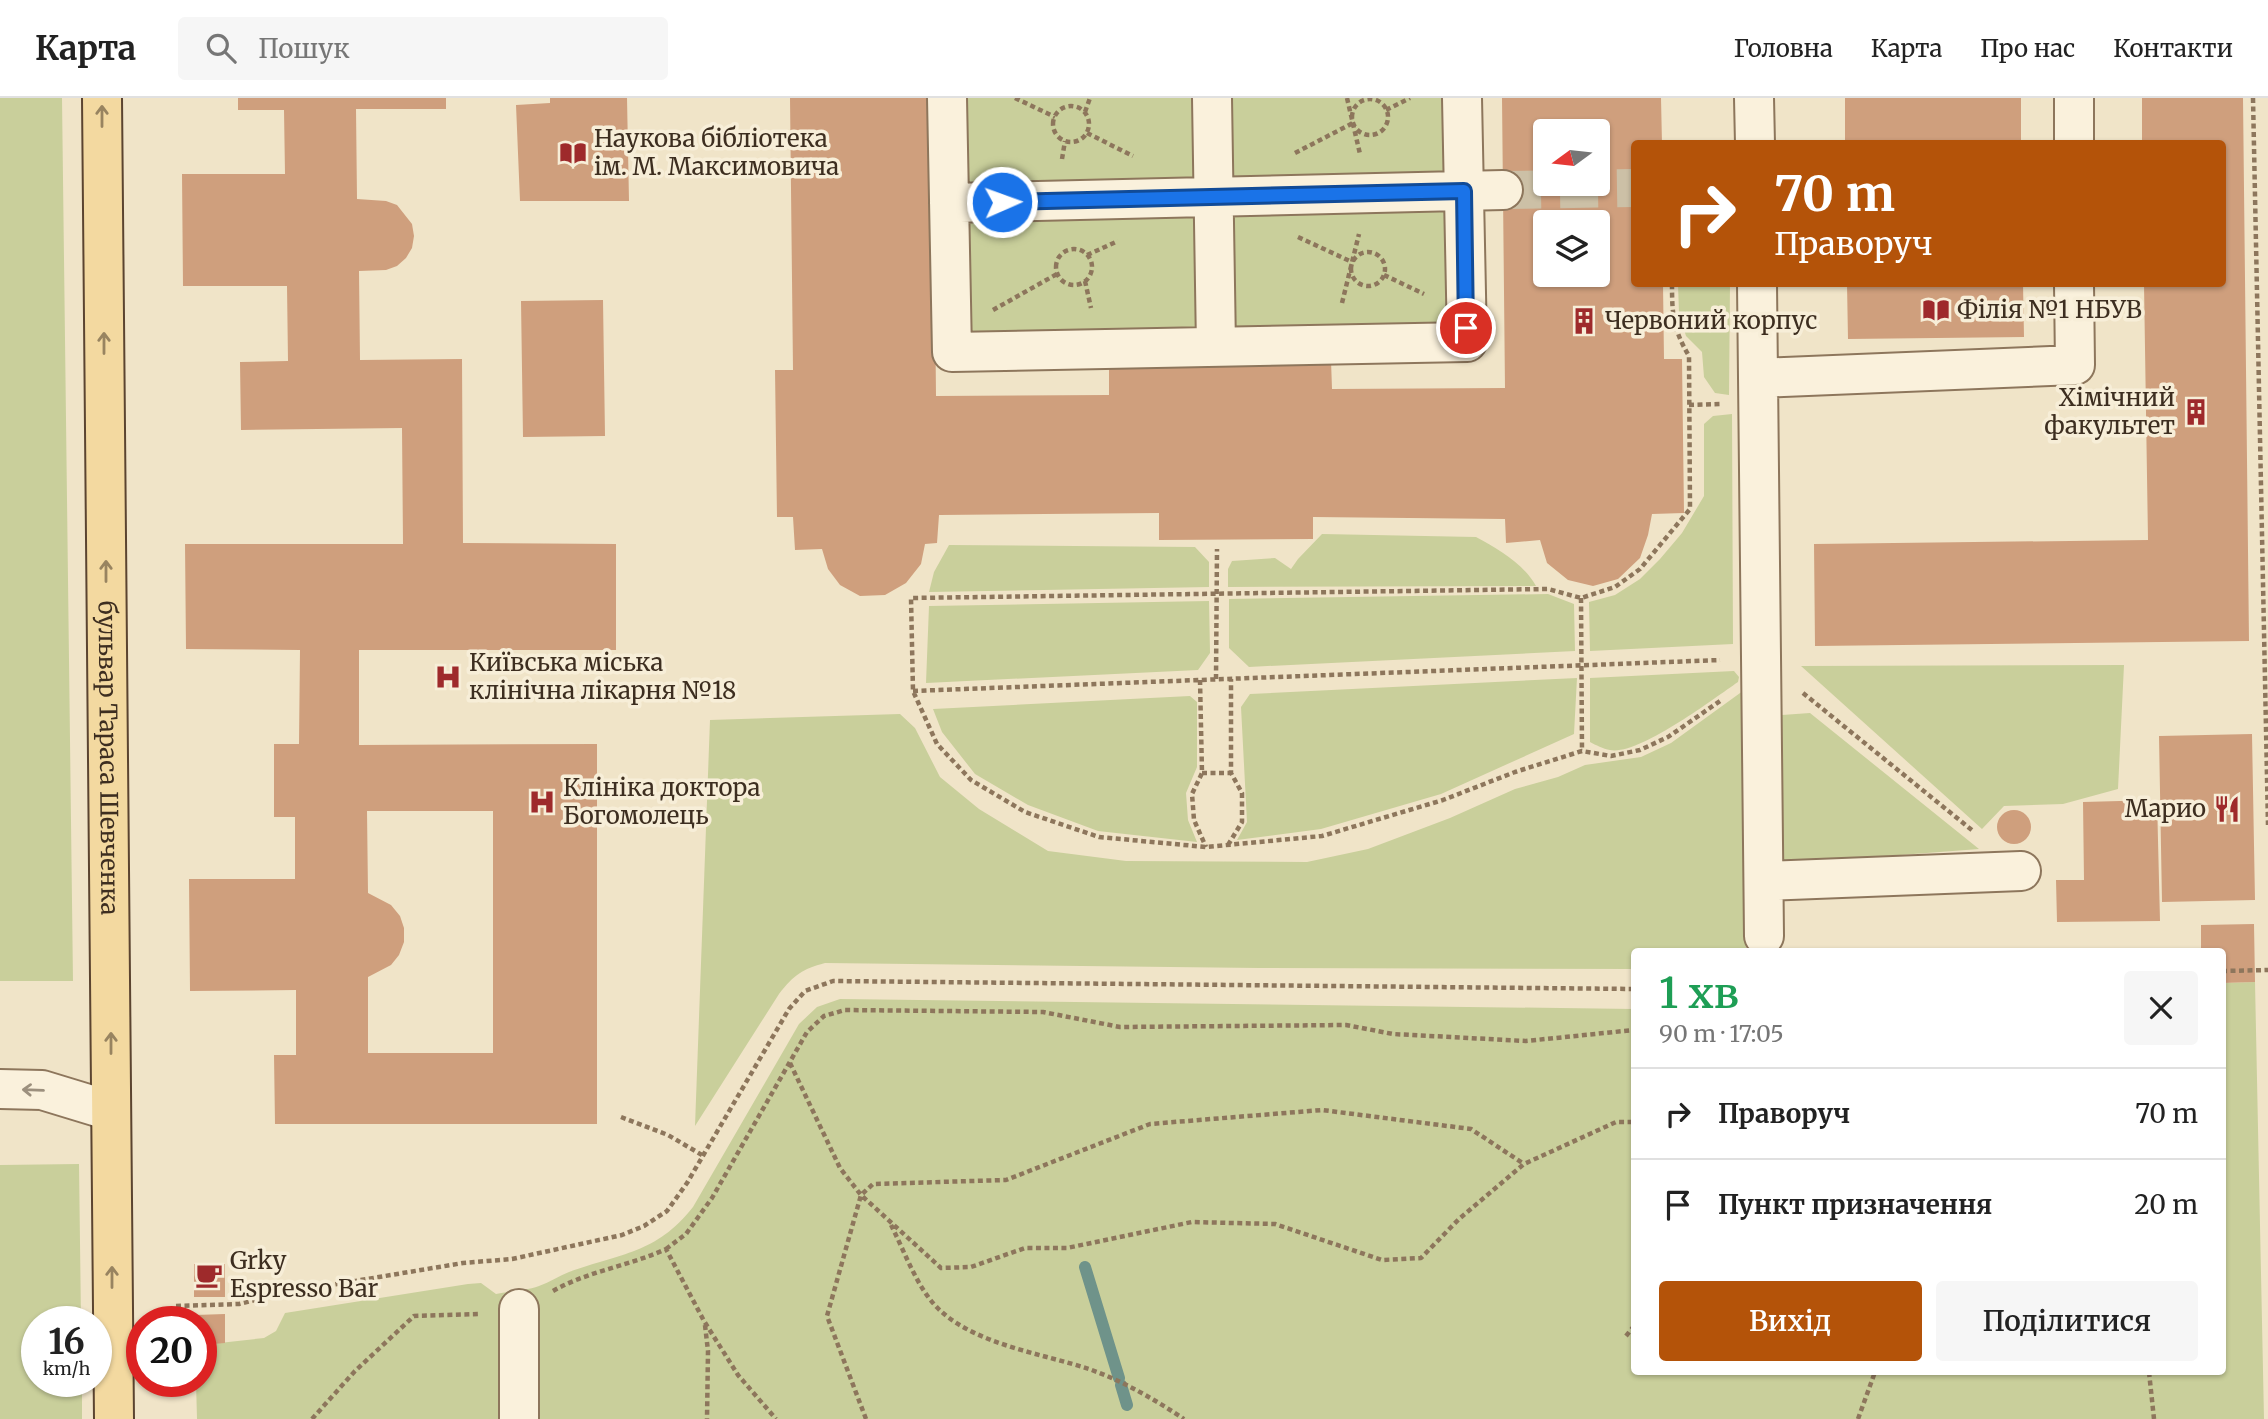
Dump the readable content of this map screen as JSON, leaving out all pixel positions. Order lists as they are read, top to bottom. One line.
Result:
{"streets":{"main road":["бульвар Тараса Шевченка"]},"one_way":["бульвар Тараса Шевченка"],"places":{"library":["Наукова бібліотека ім. М. Максимовича","Філія №1 НБУВ"],"building":["Червоний корпус","Хімічний факультет"],"hospital":["Київська міська клінічна лікарня №18","Клініка доктора Богомолець"],"restaurant":["Марио"],"cafe":["Grky Espresso Bar"]},"north":"left","page":{"header":"Карта","search":"Пошук","nav":["Головна","Карта","Про нас","Контакти"],"turn":["70 m","Праворуч"],"heading":["1 хв","90 m · 17:05"],"list":[{"name":"Праворуч","value":"70 m"},{"name":"Пункт призначення","value":"20 m"}],"buttons":["Вихід","Поділитися"],"speed":"16 km/h","limit":"20"}}
